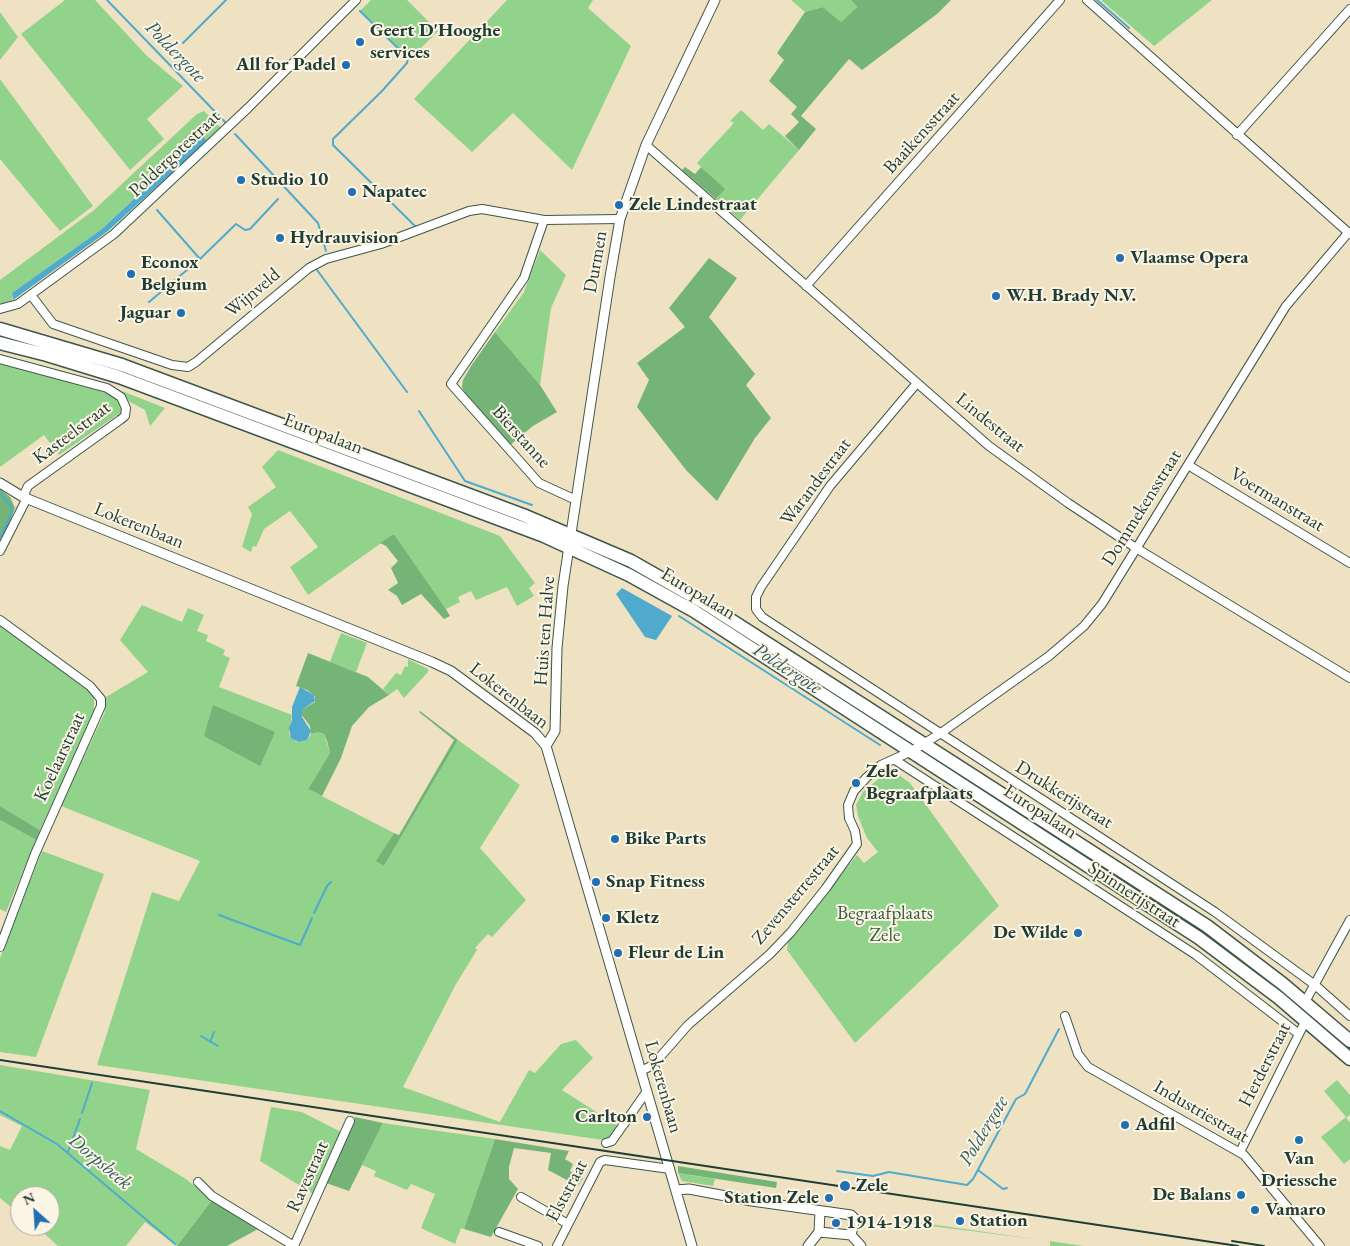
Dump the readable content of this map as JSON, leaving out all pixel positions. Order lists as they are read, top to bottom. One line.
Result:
{"streets":{"highway":["Europalaan"],"street":["Baaikensstraat","Poldergotestraat","Durmen","Wijnveld","Lindestraat","Kasteelstraat","Bierstanne","Warandestraat","Voermanstraat","Dommekensstraat","Lokerenbaan","Huis ten Halve","Koelaarstraat","Drukkerijstraat","Zevensterrestraat","Spinnerijstraat","Herderstraat","Industriestraat","Ravestraat","Elststraat"]},"crossings":[["Baaikensstraat","Lindestraat"],["Poldergotestraat","Wijnveld"],["Durmen","Wijnveld"],["Durmen","Lindestraat"],["Durmen","Europalaan"],["Durmen","Bierstanne"],["Durmen","Huis ten Halve"],["Wijnveld","Bierstanne"],["Lindestraat","Warandestraat"],["Lindestraat","Dommekensstraat"],["Kasteelstraat","Lokerenbaan"],["Europalaan","Dommekensstraat"],["Europalaan","Huis ten Halve"],["Europalaan","Zevensterrestraat"],["Europalaan","Herderstraat"],["Warandestraat","Drukkerijstraat"],["Voermanstraat","Dommekensstraat"],["Dommekensstraat","Drukkerijstraat"],["Dommekensstraat","Zevensterrestraat"],["Lokerenbaan","Huis ten Halve"],["Lokerenbaan","Zevensterrestraat"],["Lokerenbaan","Elststraat"],["Zevensterrestraat","Spinnerijstraat"],["Spinnerijstraat","Herderstraat"],["Herderstraat","Industriestraat"]],"water":["Poldergote","Dorpsbeek"],"parks":["Begraafplaats Zele"],"places":["Geert D'Hooghe services","All for Padel","Studio 10","Napatec","Zele Lindestraat","Hydrauvision","Vlaamse Opera","Econox Belgium","W.H. Brady N.V.","Jaguar","Zele Begraafplaats","Bike Parts","Snap Fitness","Kletz","De Wilde","Fleur de Lin","Carlton","Adfil","Van Driessche","Zele","De Balans","Station Zele","Vamaro","Station","1914-1918"],"north":"top left"}
